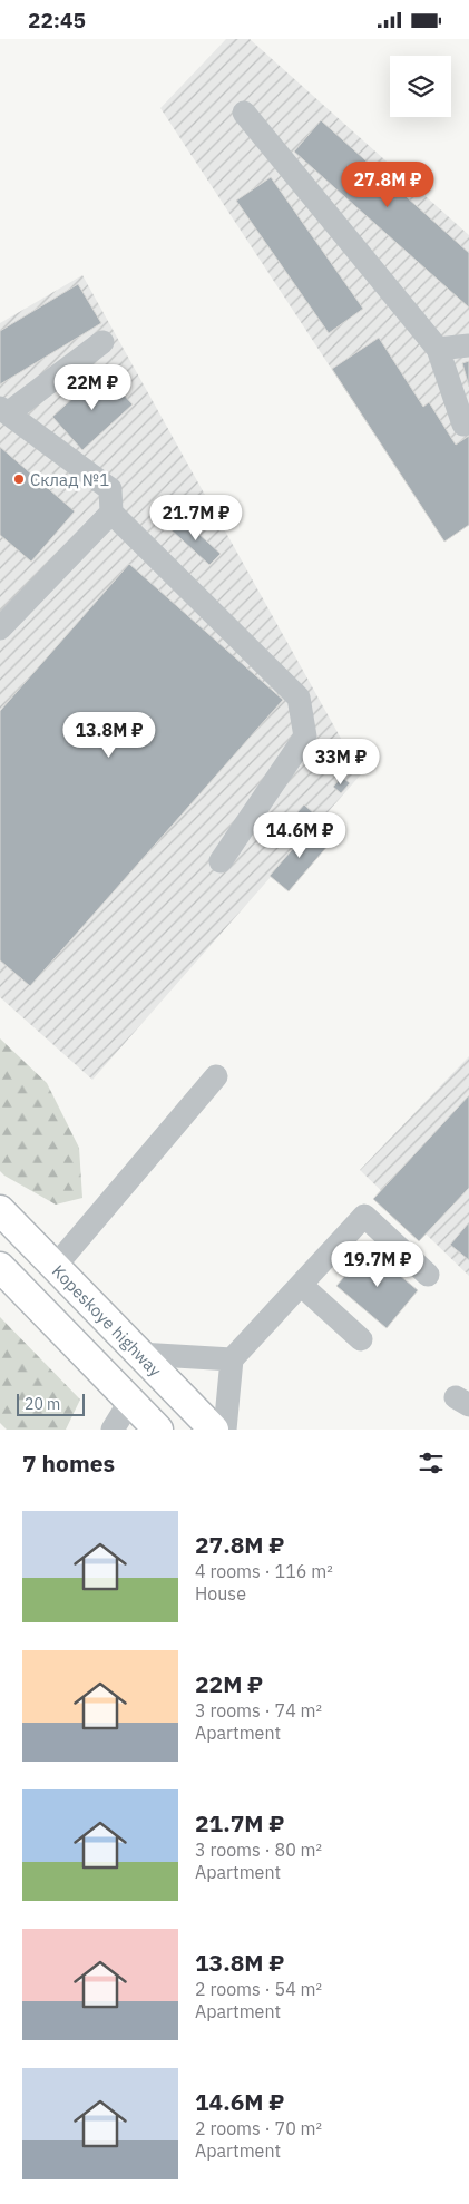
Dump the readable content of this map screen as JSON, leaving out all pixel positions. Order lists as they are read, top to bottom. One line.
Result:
{"streets":{"main road":["Kopeskoye highway"]},"places":["Склад №1"],"scale_bar":"20 m","page":{"status":"22:45","price":["27.8M ₽","22M ₽","21.7M ₽","13.8M ₽","33M ₽","14.6M ₽","19.7M ₽"],"scale":"20 m","heading":"7 homes","list":[{"name":"27.8M ₽","note":"4 rooms · 116 m² · House"},{"name":"22M ₽","note":"3 rooms · 74 m² · Apartment"},{"name":"21.7M ₽","note":"3 rooms · 80 m² · Apartment"},{"name":"13.8M ₽","note":"2 rooms · 54 m² · Apartment"},{"name":"14.6M ₽","note":"2 rooms · 70 m² · Apartment"}]}}
